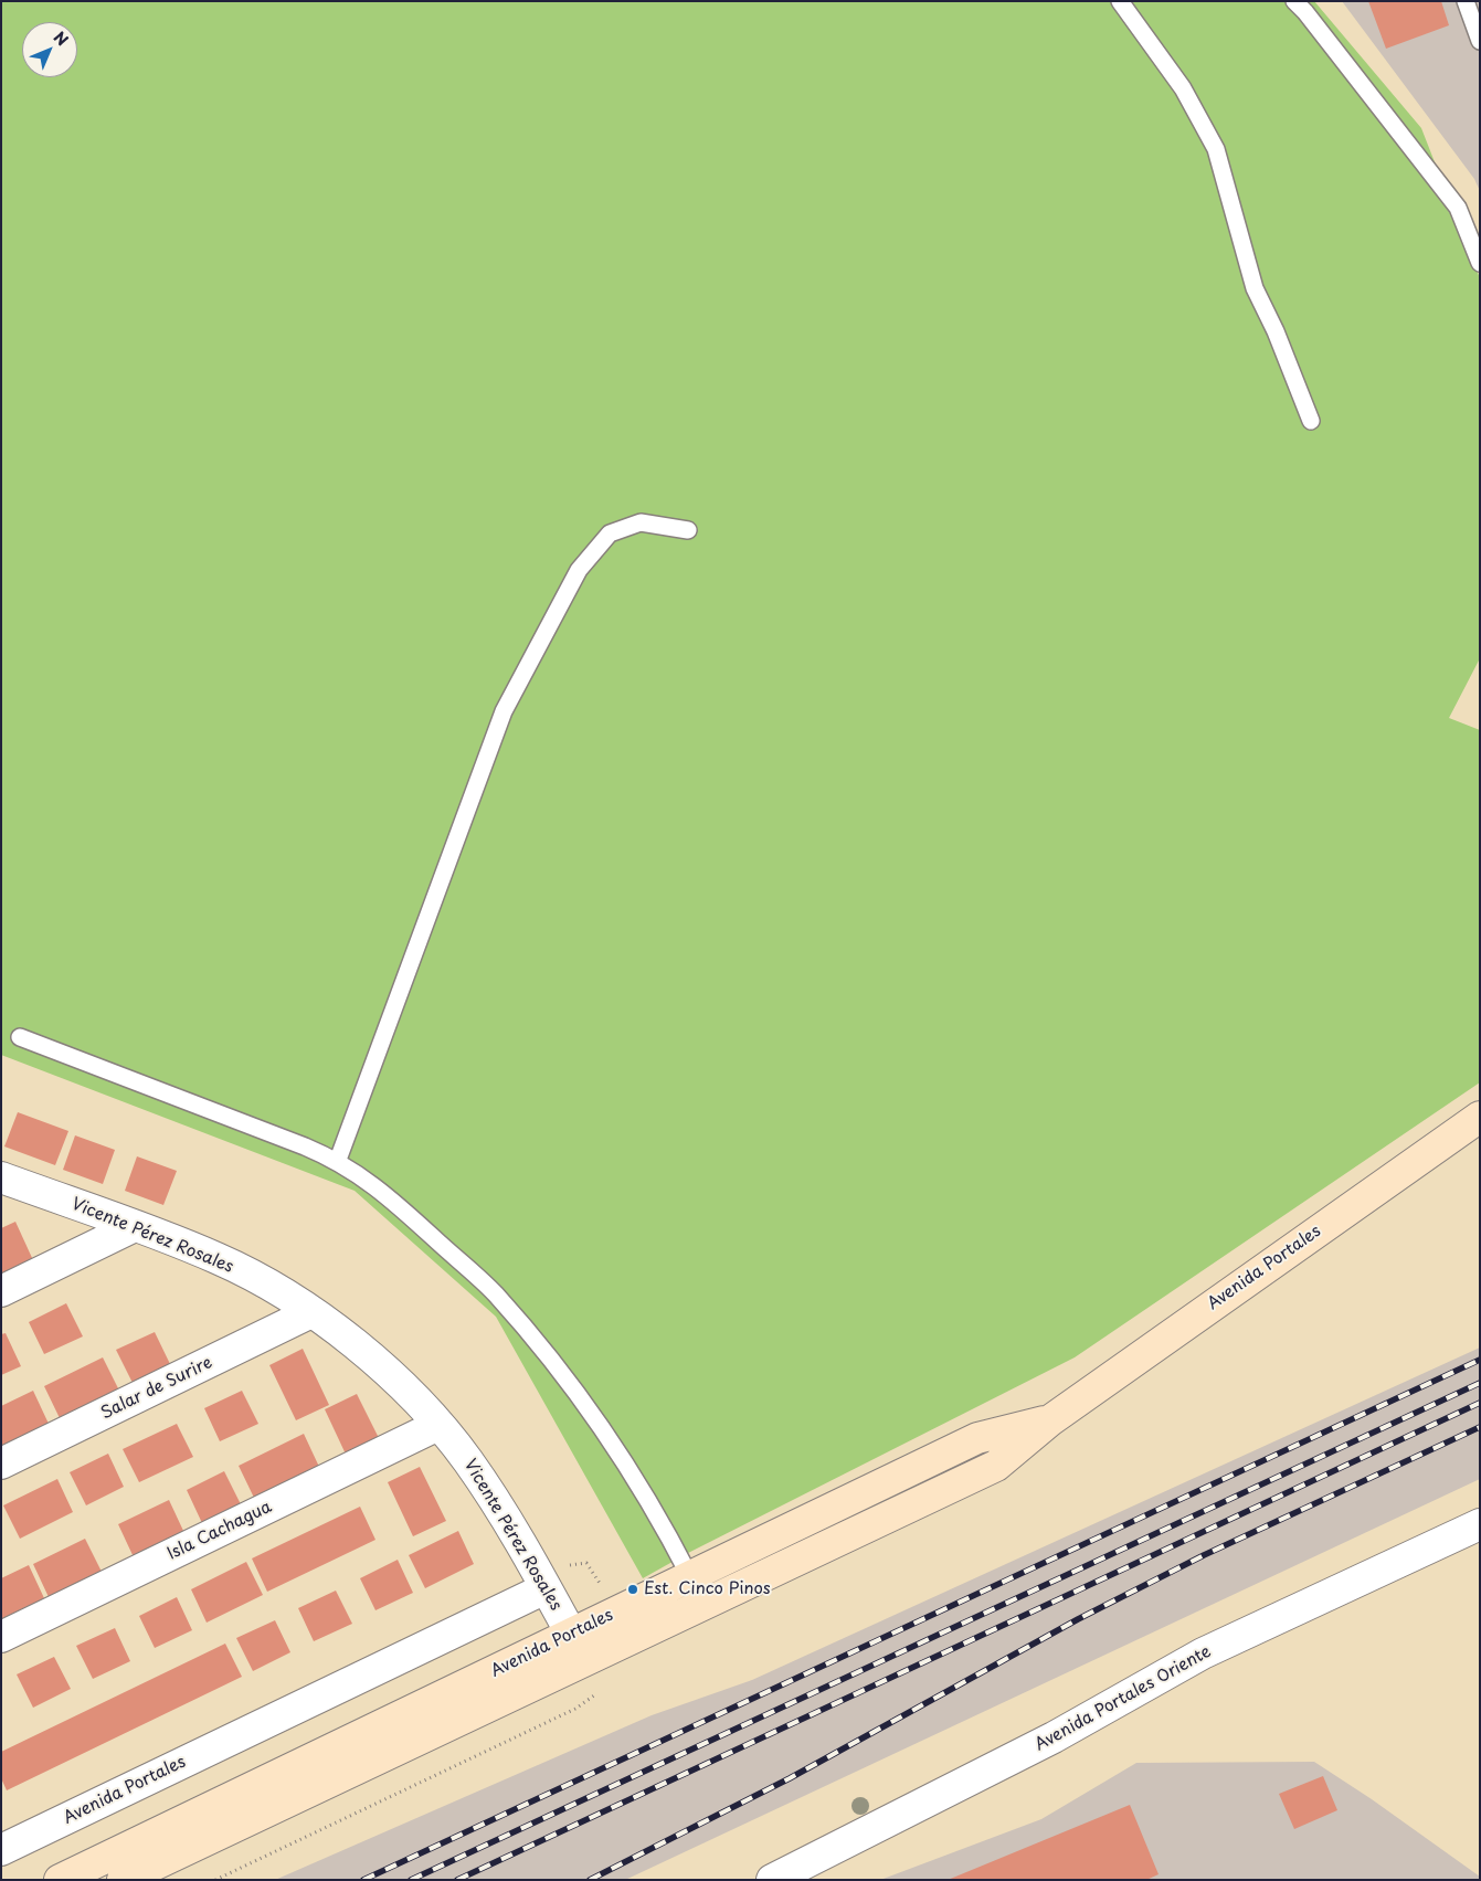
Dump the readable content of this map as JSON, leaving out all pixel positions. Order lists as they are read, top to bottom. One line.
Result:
{"streets":{"main road":["Avenida Portales"],"street":["Vicente Pérez Rosales","Salar de Surire","Isla Cachagua","Avenida Portales Oriente"]},"crossings":[["Vicente Pérez Rosales","Avenida Portales"],["Vicente Pérez Rosales","Salar de Surire"],["Vicente Pérez Rosales","Isla Cachagua"]],"places":["Est. Cinco Pinos"],"north":"top right"}
